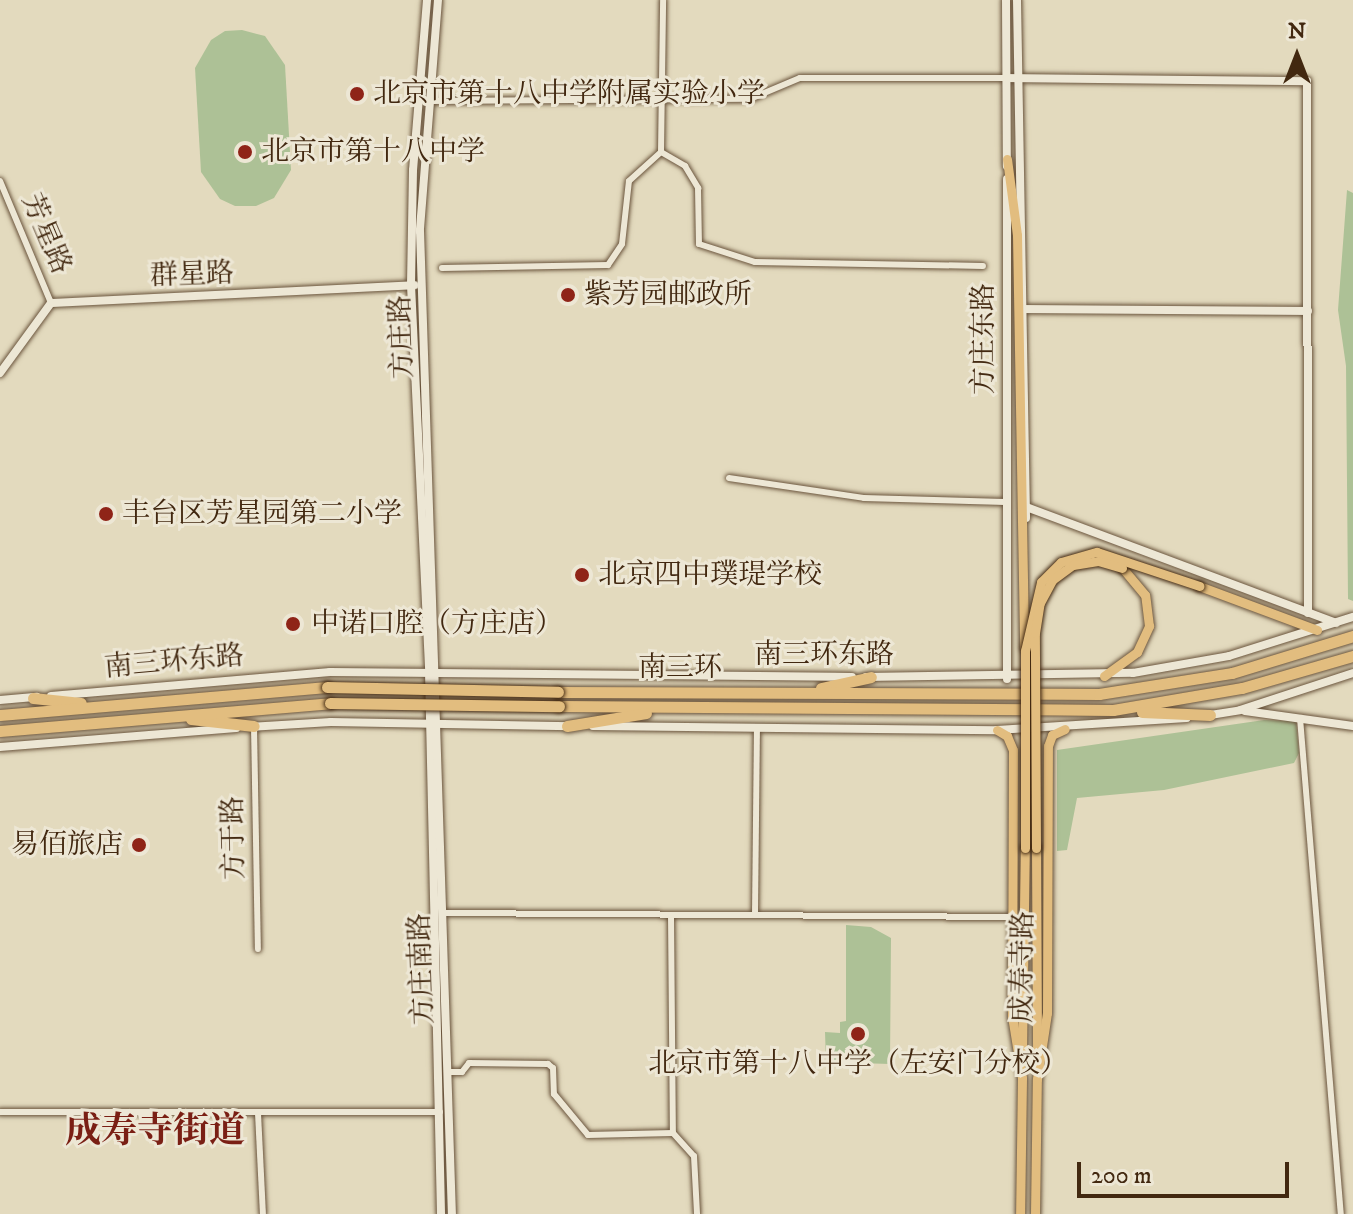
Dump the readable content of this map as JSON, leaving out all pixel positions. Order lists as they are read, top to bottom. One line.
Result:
{"streets":{"highway":["南三环"],"main road":["成寿寺路"],"street":["芳星路","群星路","方庄路","方庄东路","南三环东路","方于路","方庄南路"]},"crossings":[["芳星路","群星路"],["群星路","方庄路"],["方庄路","南三环东路"],["方庄东路","南三环东路"]],"districts":["成寿寺街道"],"places":["北京市第十八中学附属实验小学","北京市第十八中学","紫芳园邮政所","丰台区芳星园第二小学","北京四中璞瑅学校","中诺口腔（方庄店）","易佰旅店","北京市第十八中学（左安门分校）"],"scale_bar":"200 m","north":"top"}
